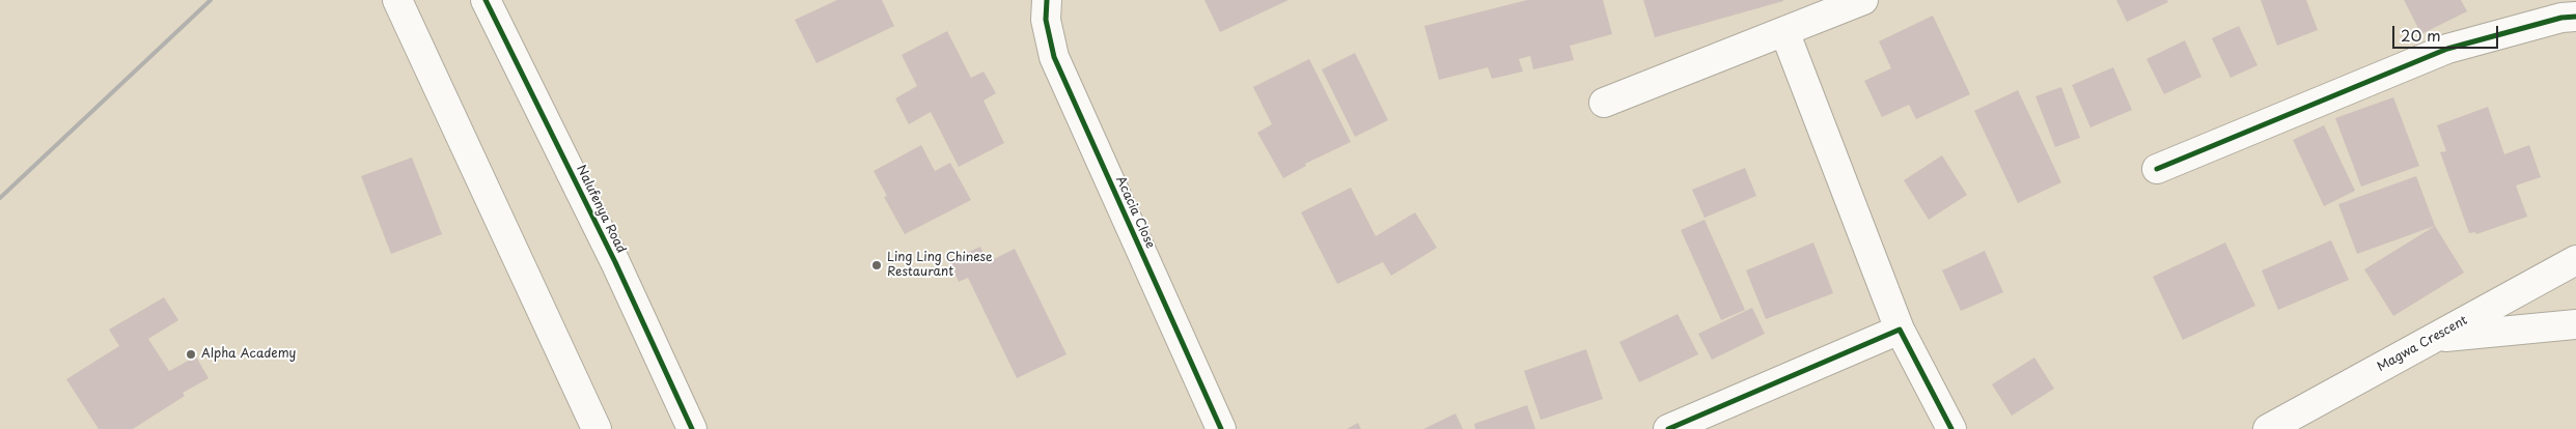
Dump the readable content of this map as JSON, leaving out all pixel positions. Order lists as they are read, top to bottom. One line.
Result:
{"streets":{"street":["Nalufenya Road","Acacia Close","Magwa Crescent"]},"places":["Ling Ling Chinese Restaurant","Alpha Academy"],"scale_bar":"20 m"}
